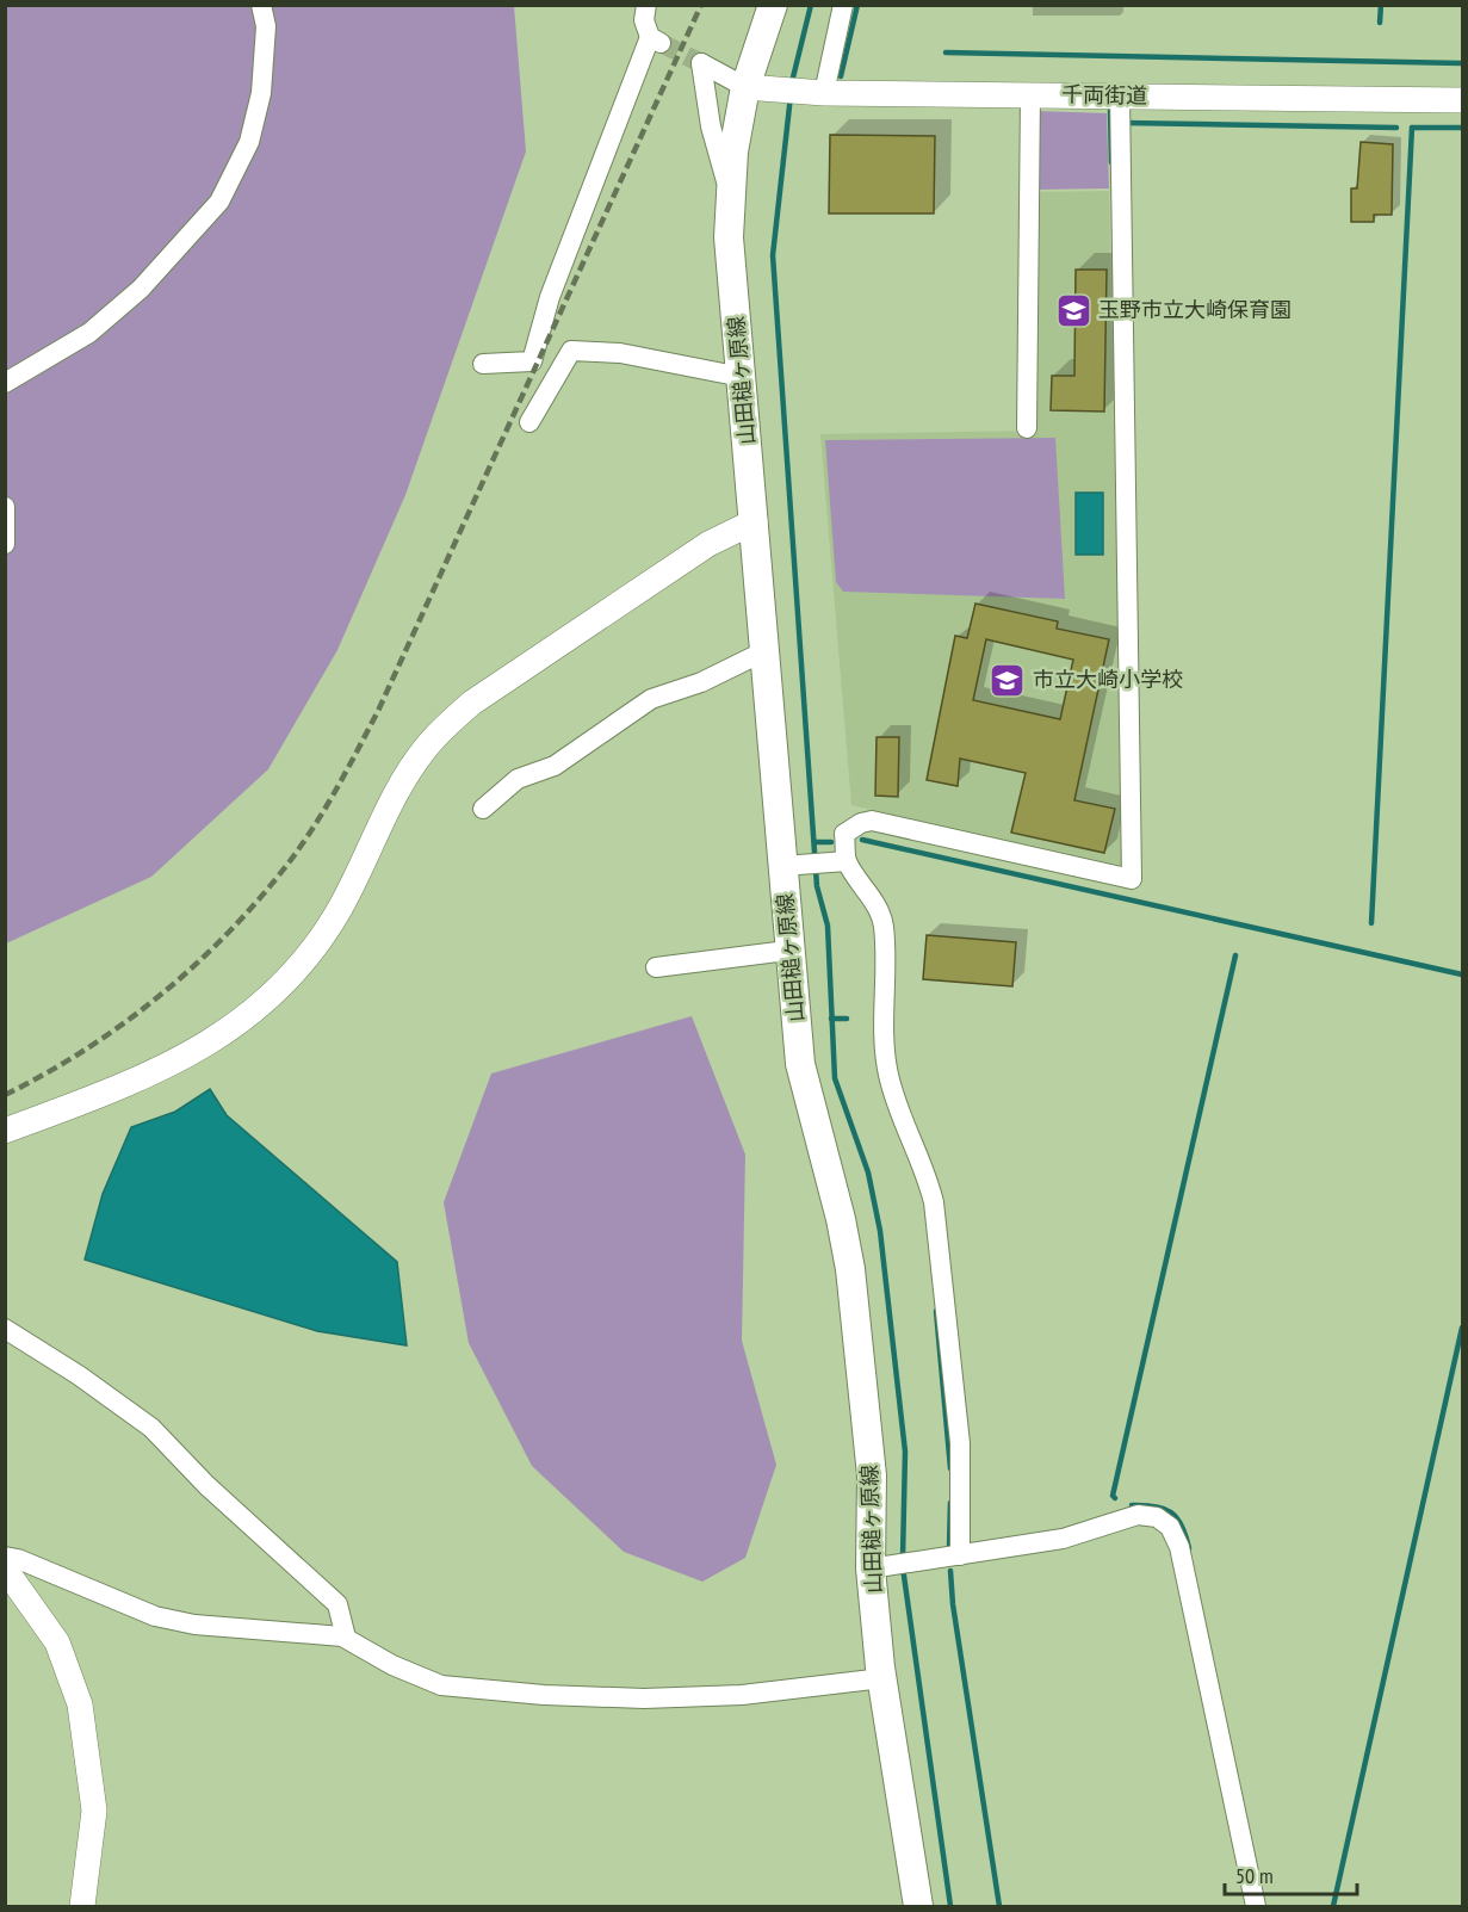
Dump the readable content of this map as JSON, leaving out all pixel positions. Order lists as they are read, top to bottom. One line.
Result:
{"streets":{"main road":["山田槌ヶ原線"],"street":["千両街道"]},"crossings":[["千両街道","山田槌ヶ原線"]],"places":{"school or university":["玉野市立大崎保育園","市立大崎小学校"]},"scale_bar":"50 m"}
